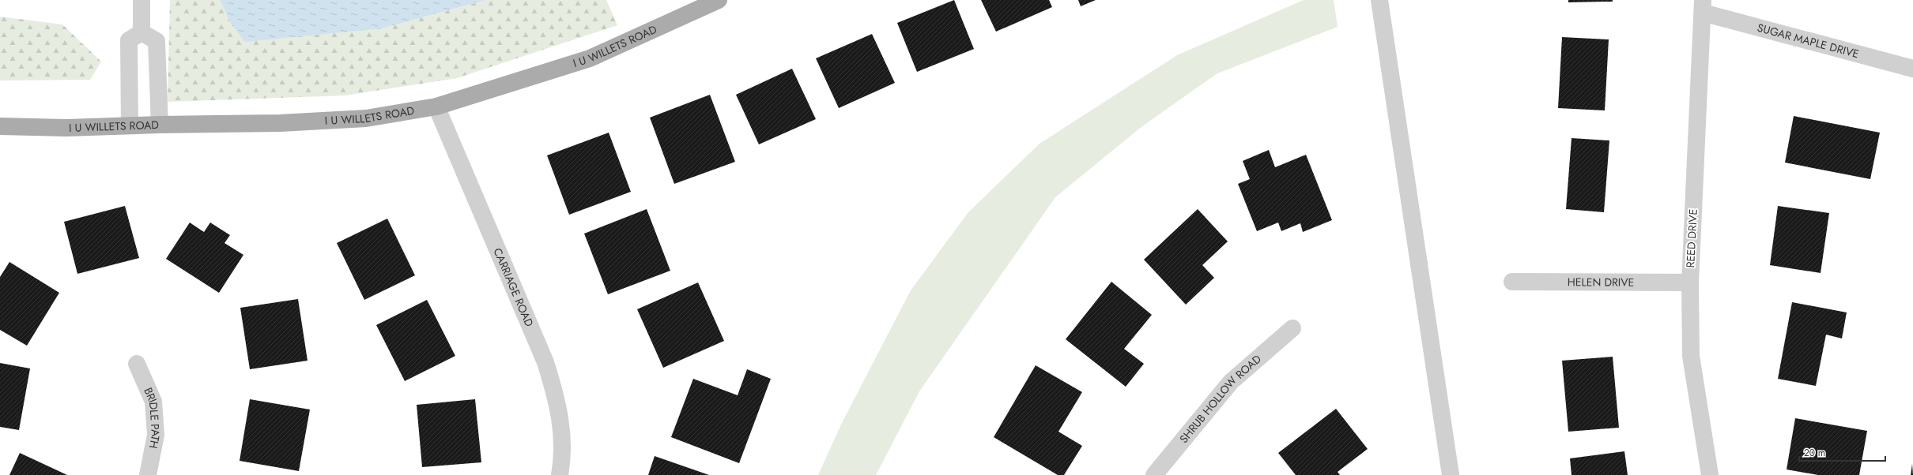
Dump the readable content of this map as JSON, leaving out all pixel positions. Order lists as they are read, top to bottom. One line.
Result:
{"streets":{"main road":["I U WILLETS ROAD"],"street":["SUGAR MAPLE DRIVE","REED DRIVE","HELEN DRIVE","CARRIAGE ROAD","SHRUB HOLLOW ROAD","BRIDLE PATH"]},"crossings":[["SUGAR MAPLE DRIVE","REED DRIVE"],["I U WILLETS ROAD","CARRIAGE ROAD"],["REED DRIVE","HELEN DRIVE"]],"scale_bar":"20 m"}
